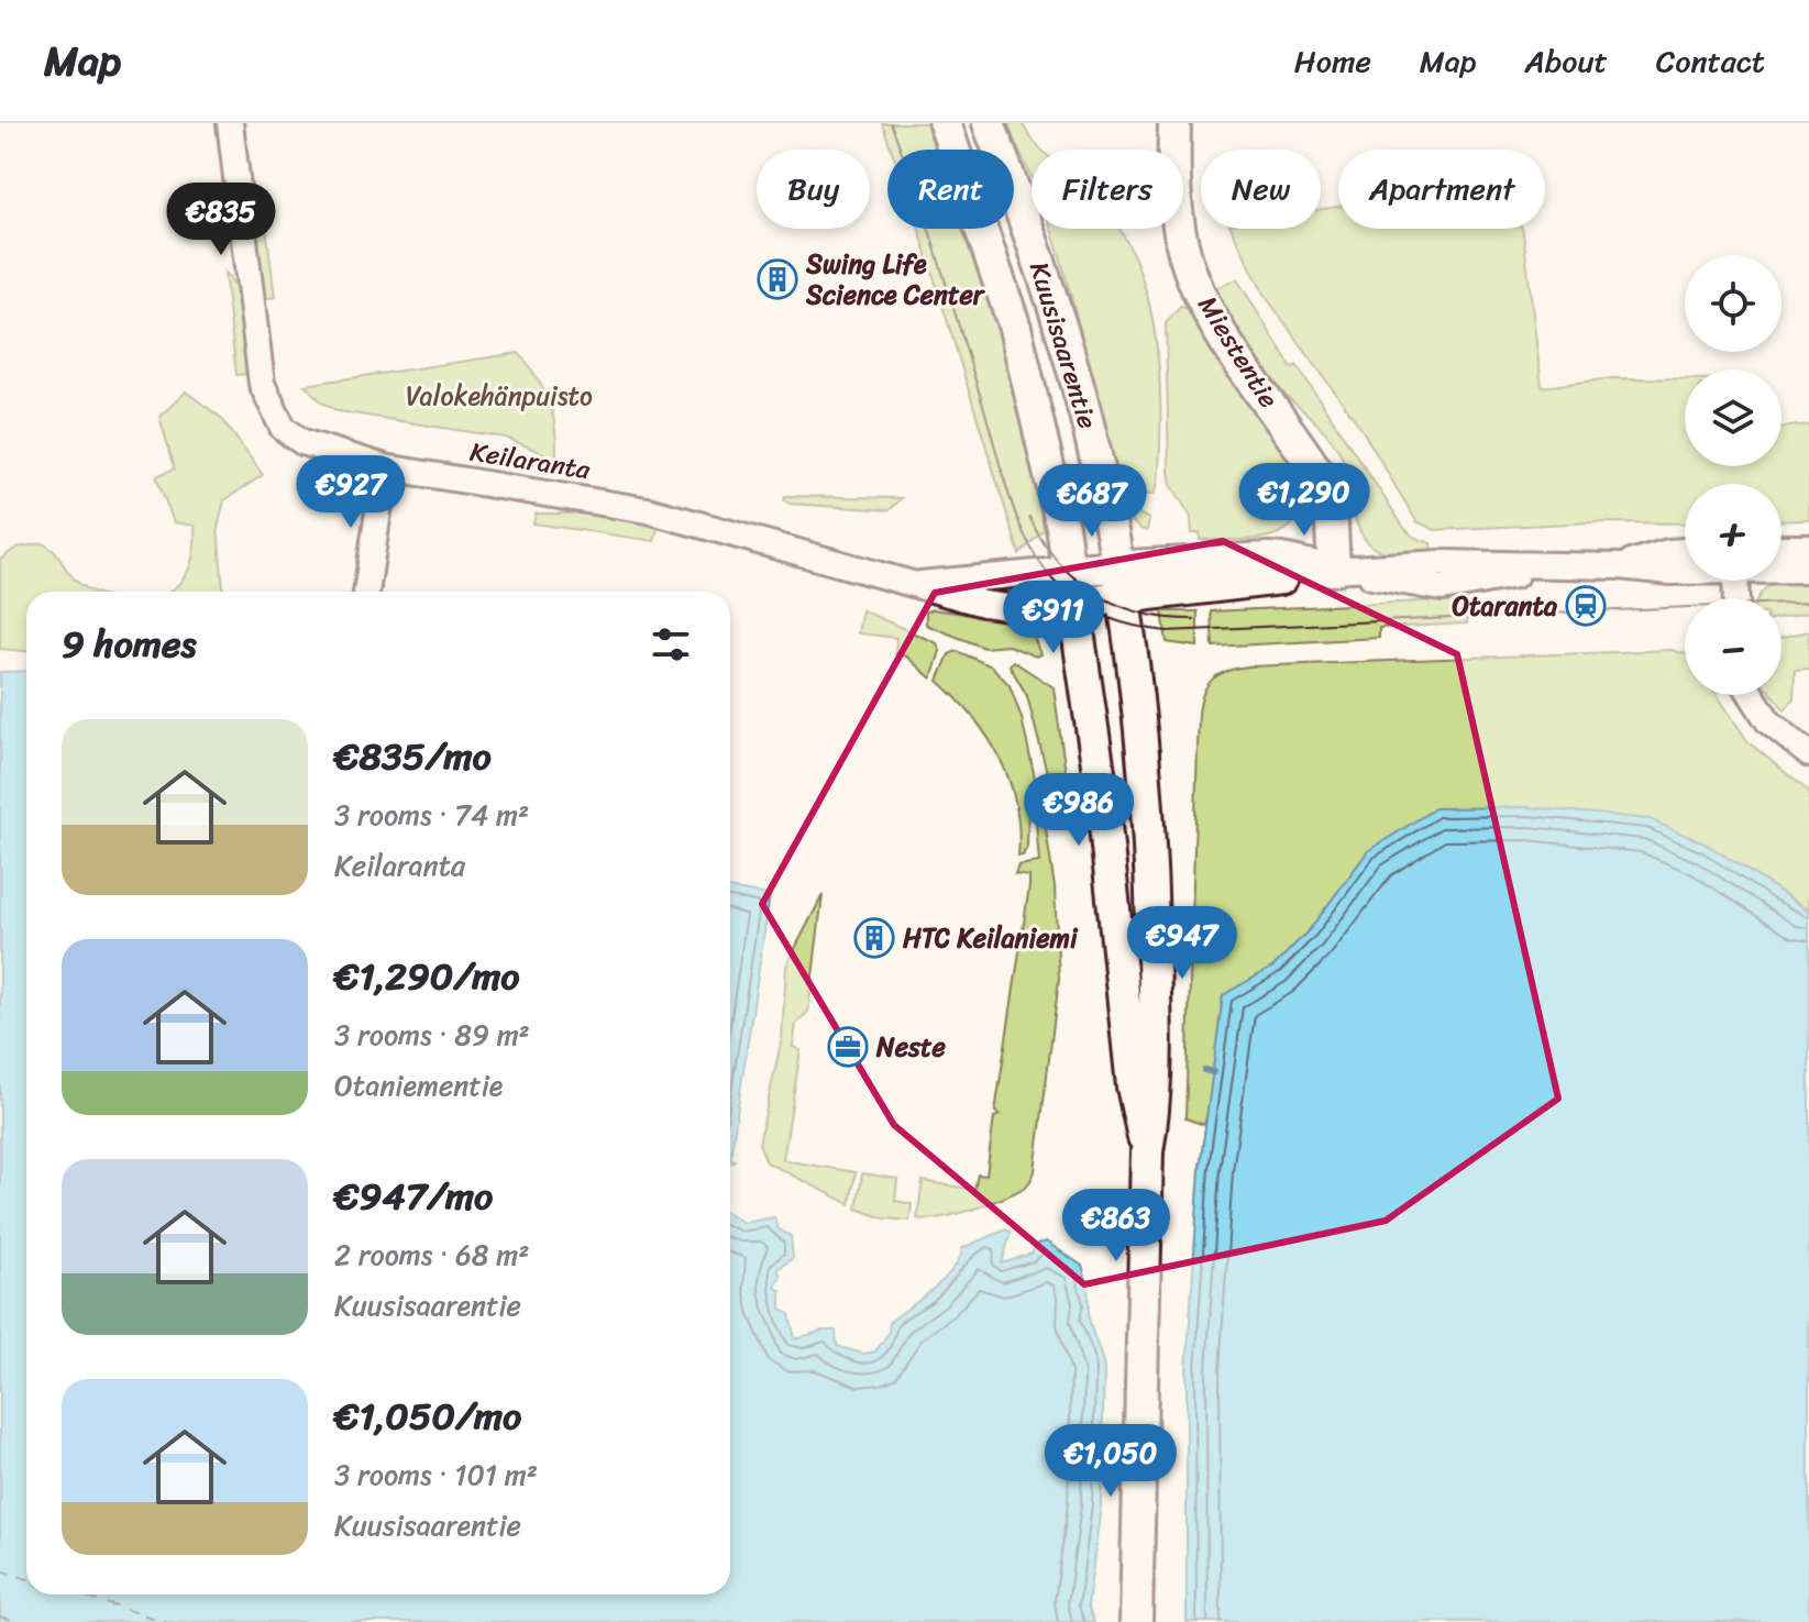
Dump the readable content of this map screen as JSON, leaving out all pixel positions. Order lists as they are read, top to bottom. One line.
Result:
{"streets":{"main road":["Kuusisaarentie","Miestentie"],"street":["Keilaranta"]},"crossings":[["Kuusisaarentie","Keilaranta"]],"parks":["Valokehänpuisto"],"places":{"building":["Swing Life Science Center","HTC Keilaniemi"],"station":["Otaranta"],"office":["Neste"]},"page":{"header":"Map","nav":["Home","Map","About","Contact"],"chip":["Buy","Rent","Filters","New","Apartment"],"price":["€835","€927","€1,290","€687","€911","€986","€947","€863","€1,050"],"map_buttons":["+","−"],"heading":"9 homes","list":[{"name":"€835/mo","note":"3 rooms · 74 m² · Keilaranta"},{"name":"€1,290/mo","note":"3 rooms · 89 m² · Otaniementie"},{"name":"€947/mo","note":"2 rooms · 68 m² · Kuusisaarentie"},{"name":"€1,050/mo","note":"3 rooms · 101 m² · Kuusisaarentie"}]}}
